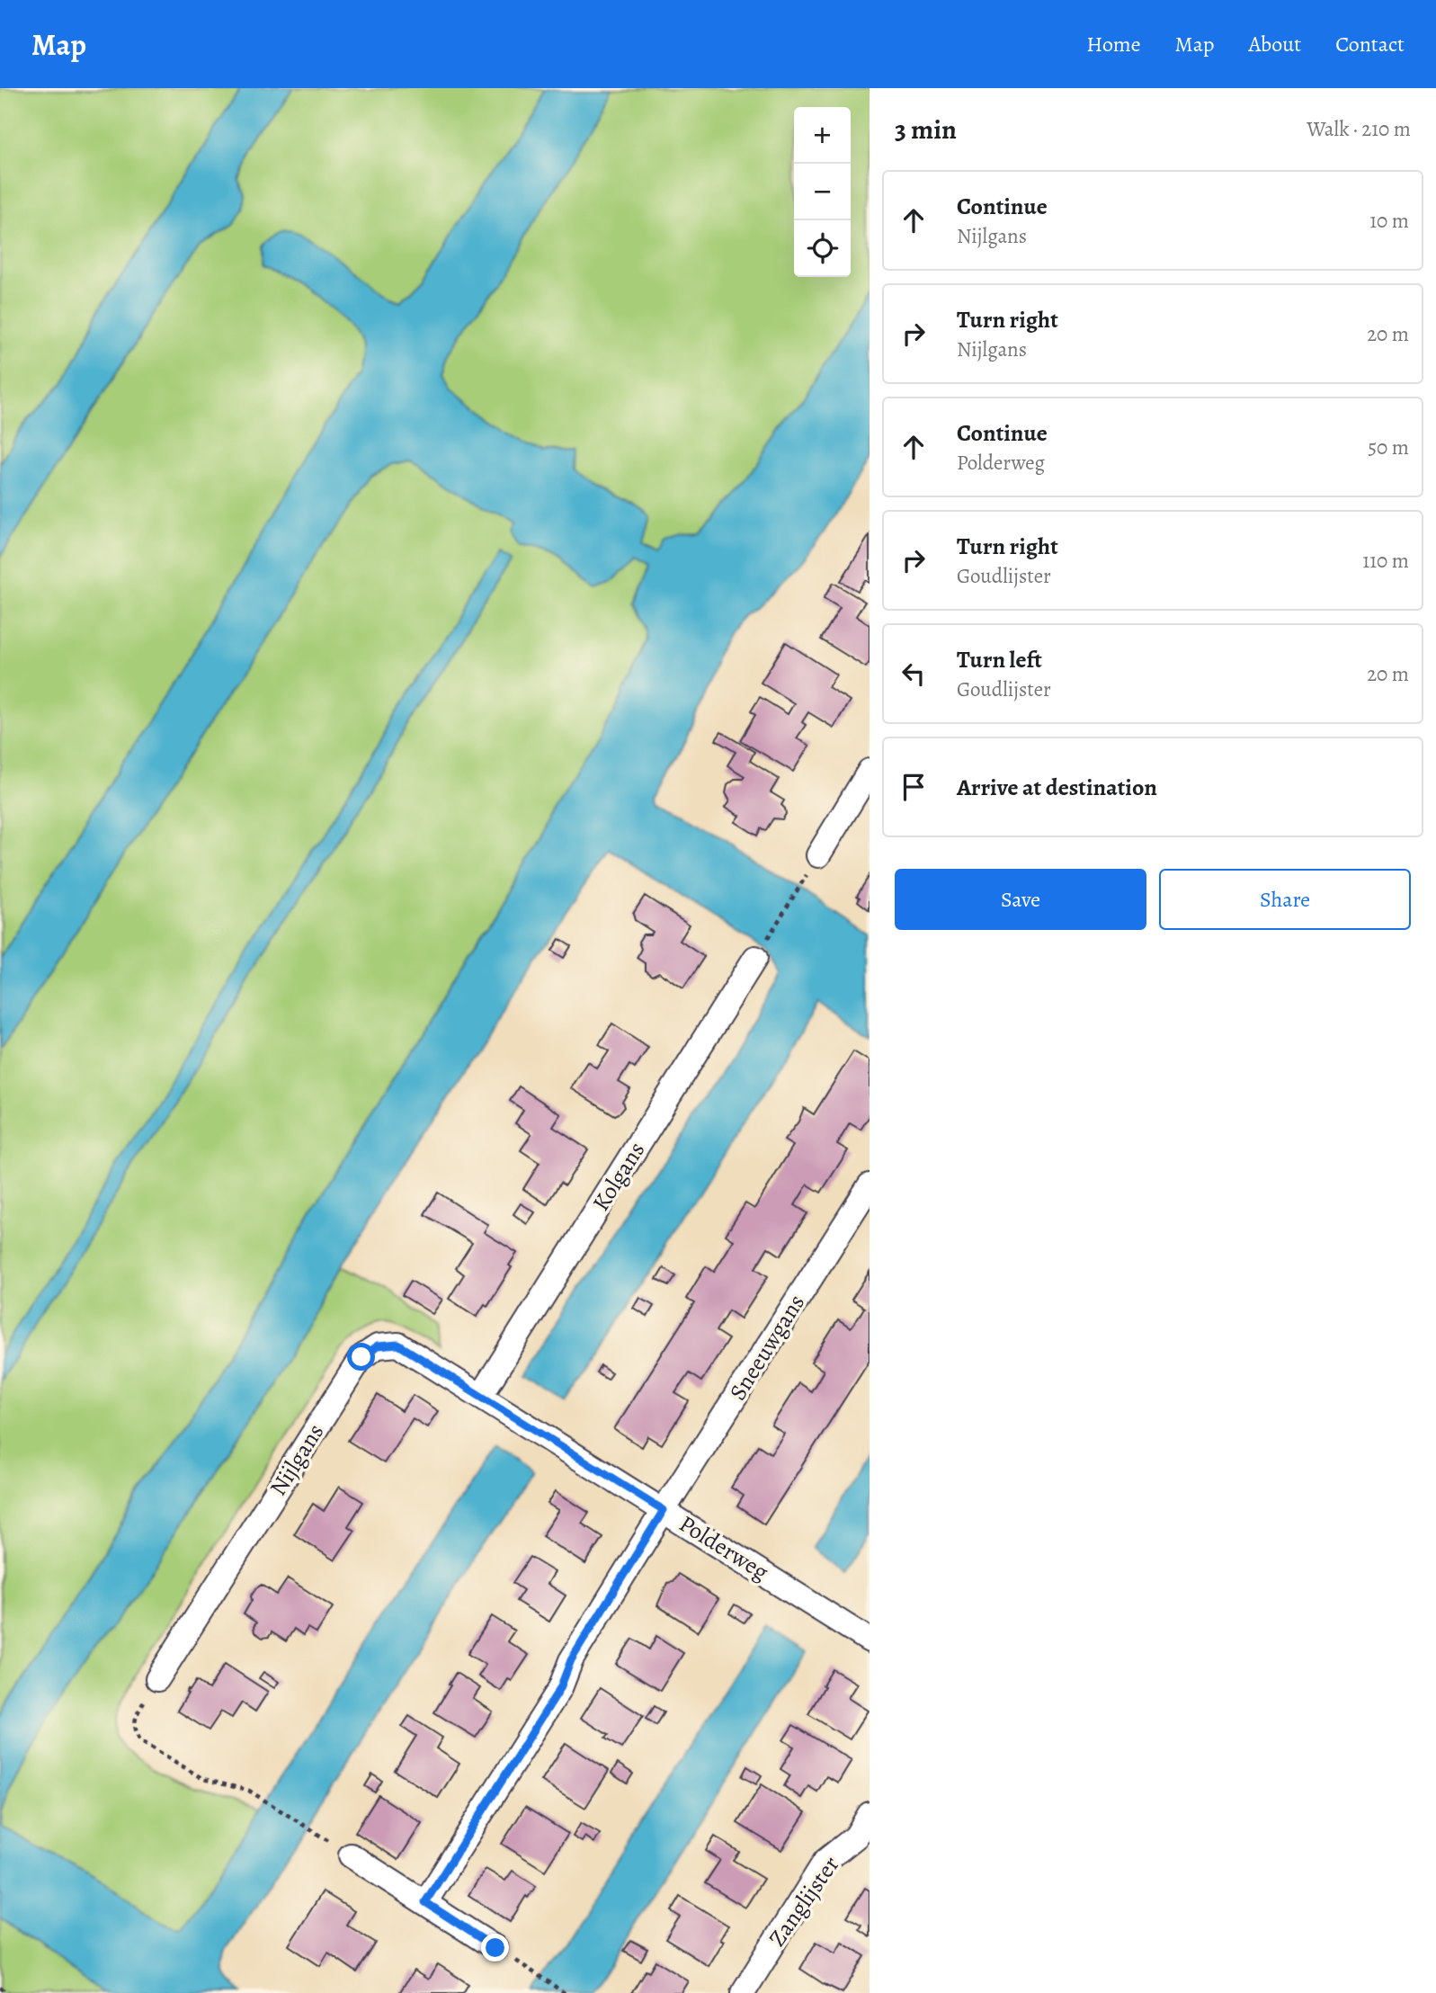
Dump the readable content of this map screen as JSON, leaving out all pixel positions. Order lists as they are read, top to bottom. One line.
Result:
{"streets":{"street":["Kolgans","Sneeuwgans","Nijlgans","Polderweg","Zanglijster"]},"crossings":[["Kolgans","Nijlgans"],["Kolgans","Polderweg"],["Sneeuwgans","Polderweg"],["Nijlgans","Polderweg"]],"page":{"header":"Map","nav":["Home","Map","About","Contact"],"heading":["3 min","Walk · 210 m"],"map_buttons":["+","−"],"list":[["Continue","Nijlgans","10 m"],["Turn right","Nijlgans","20 m"],["Continue","Polderweg","50 m"],["Turn right","Goudlijster","110 m"],["Turn left","Goudlijster","20 m"],"Arrive at destination"],"buttons":["Save","Share"]}}
